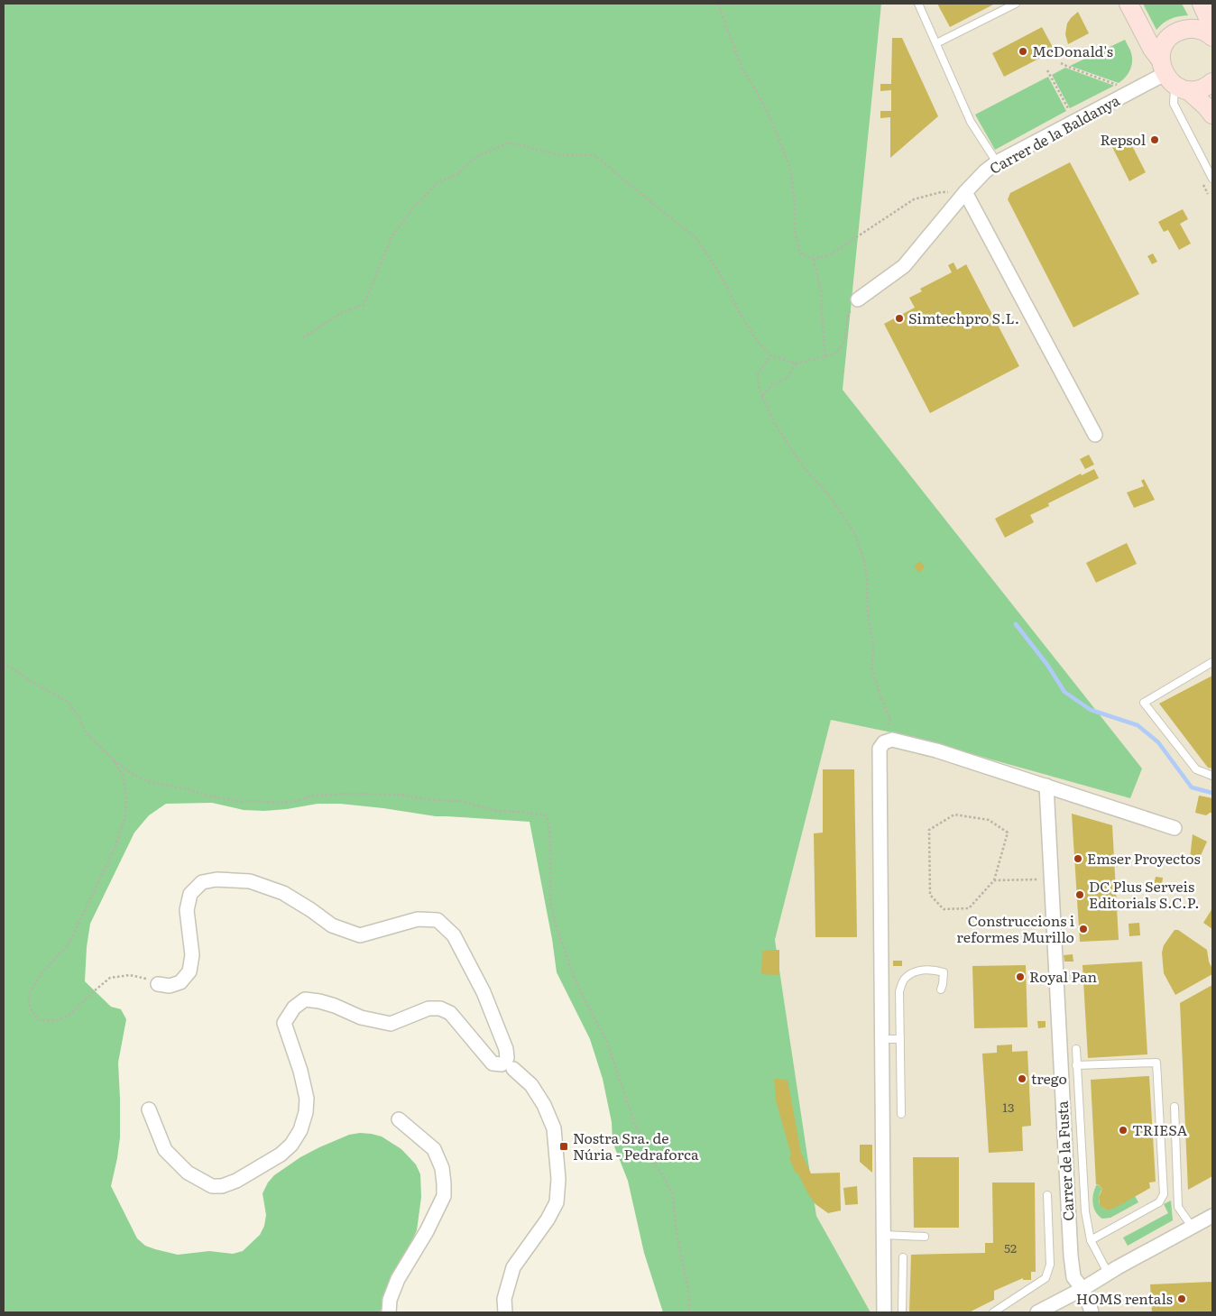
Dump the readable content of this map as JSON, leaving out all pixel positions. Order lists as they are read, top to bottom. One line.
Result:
{"streets":{"street":["Carrer de la Baldanya","Carrer de la Fusta"]},"places":{"other":["McDonald's","Repsol","Simtechpro S.L.","Emser Proyectos","DC Plus Serveis Editorials S.C.P.","Construccions i reformes Murillo","Royal Pan","trego","TRIESA","HOMS rentals"],"transit":["Nostra Sra. de Núria - Pedraforca"]},"house_numbers":["13","52"]}
